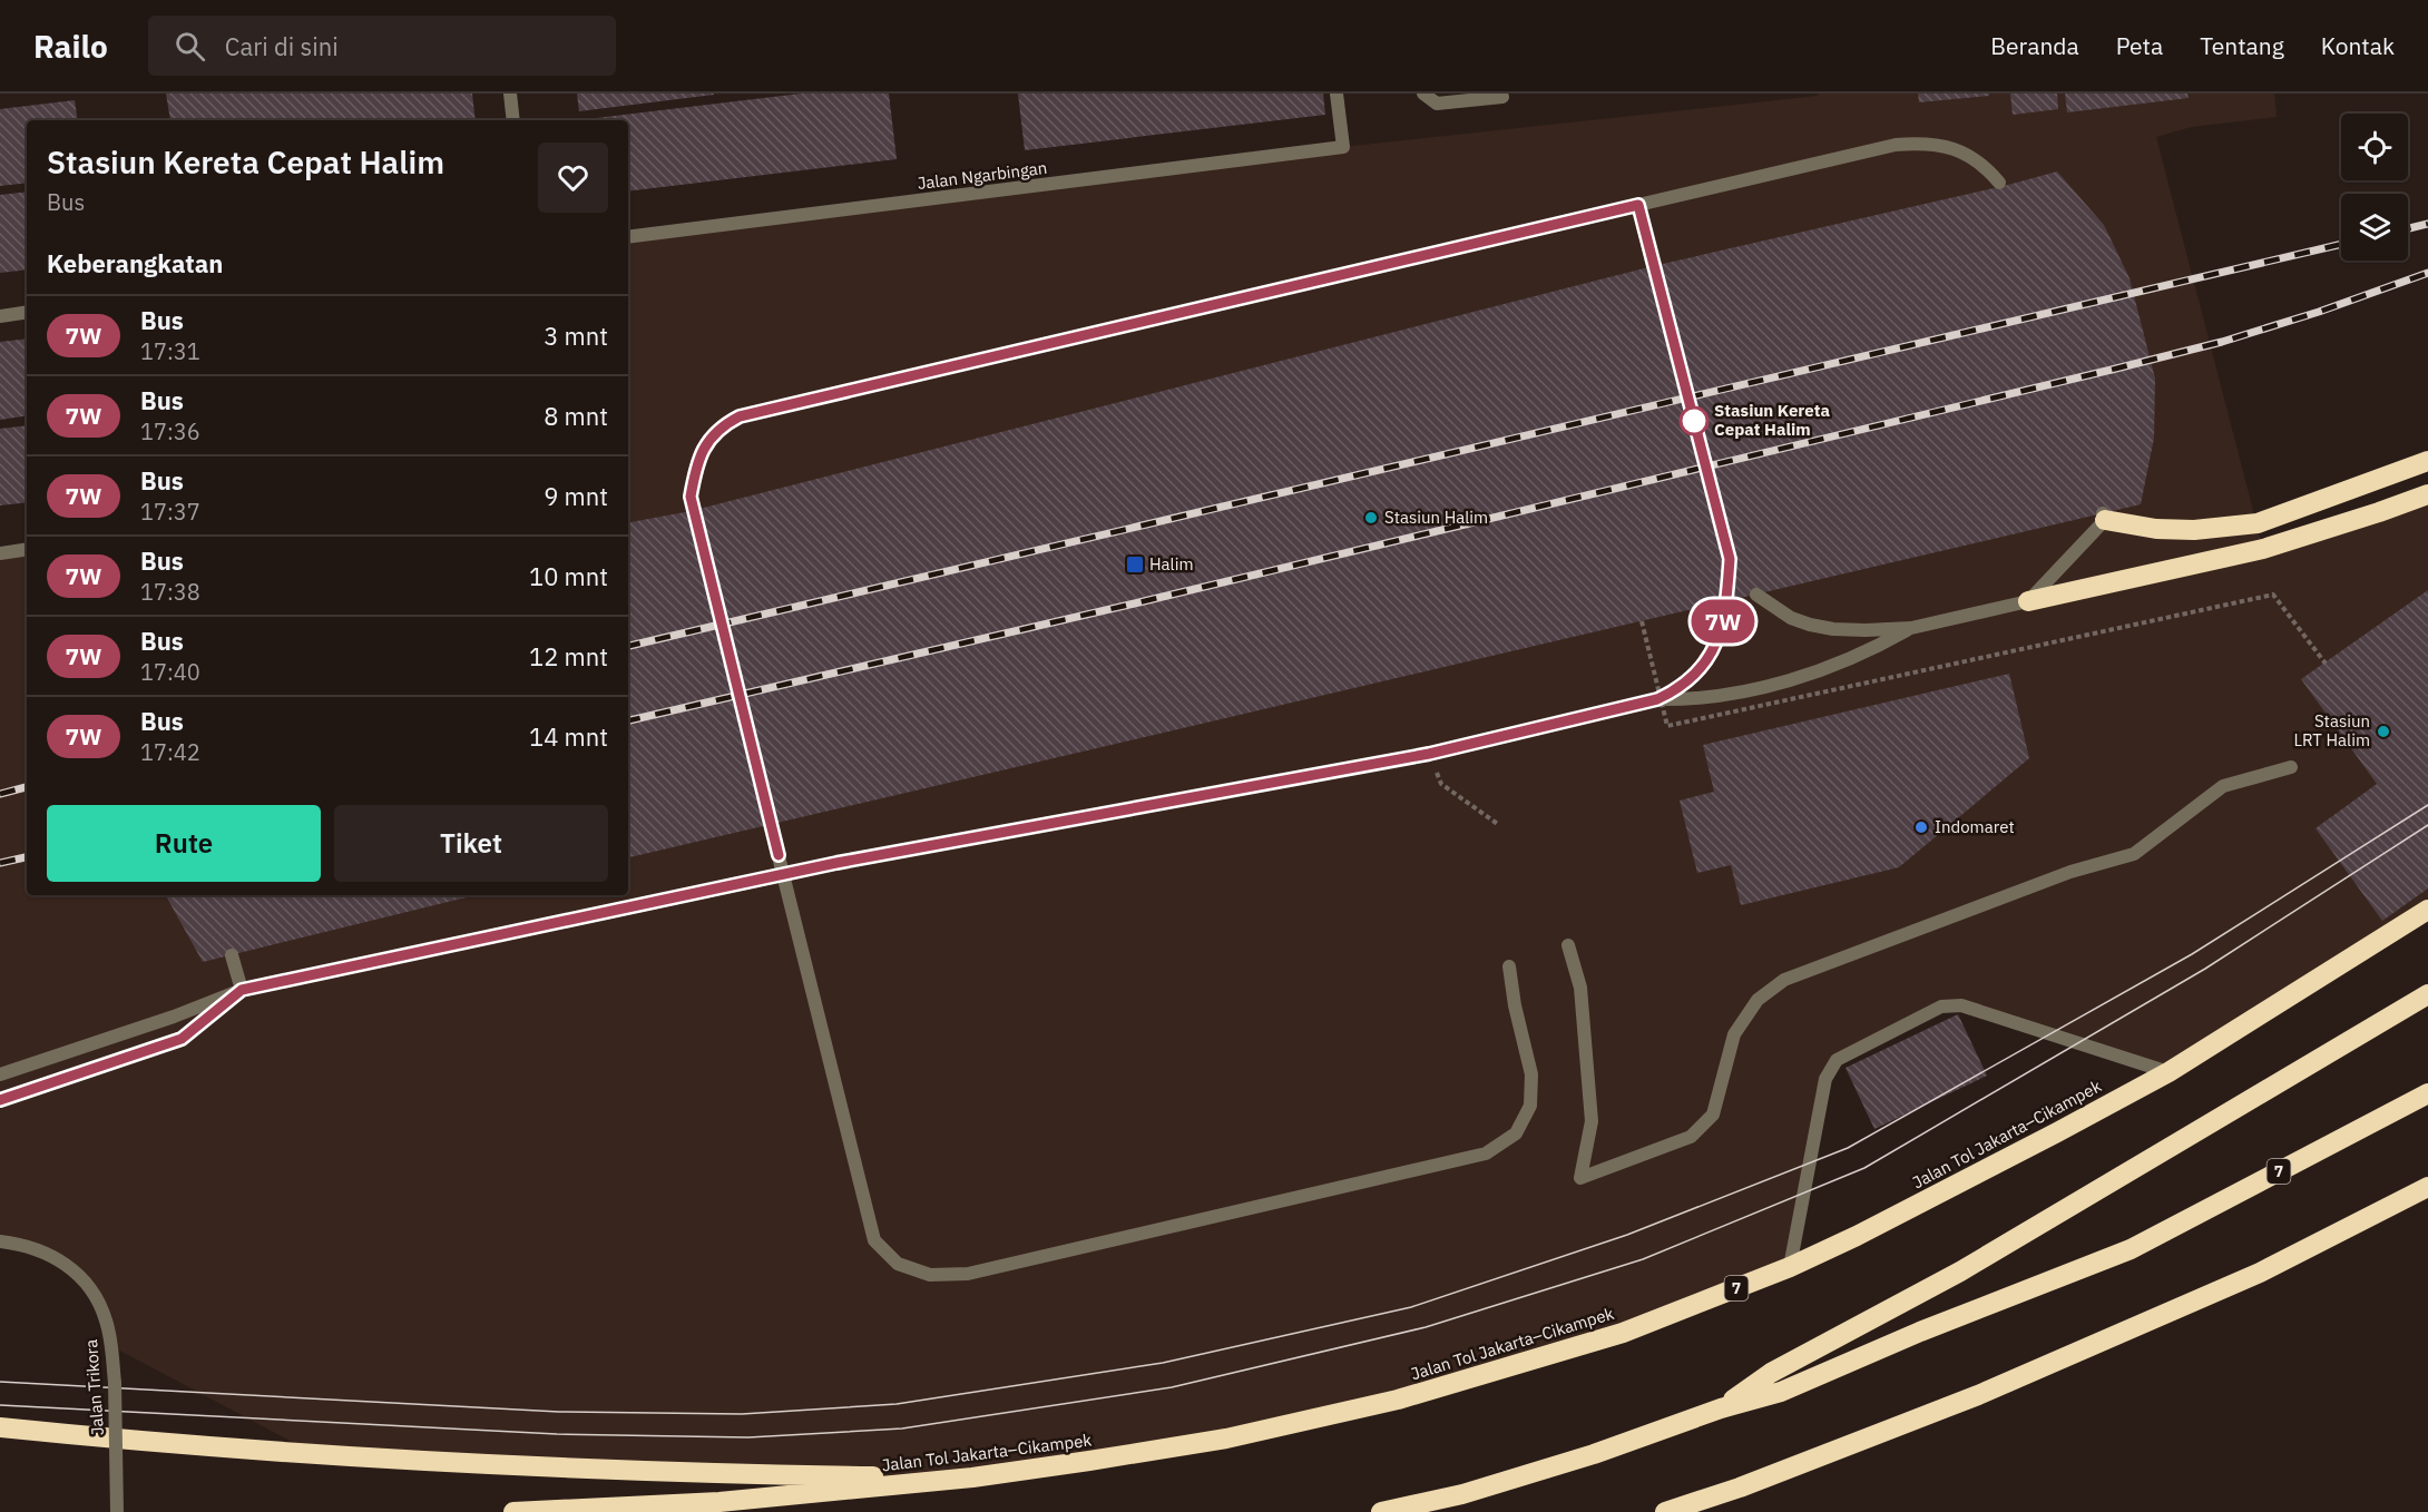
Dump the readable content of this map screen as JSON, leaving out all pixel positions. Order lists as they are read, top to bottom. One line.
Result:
{"streets":{"highway":["Jalan Tol Jakarta–Cikampek","7"],"street":["Jalan Ngarbingan","Jalan Trikora"]},"places":{"other":["Stasiun Kereta Cepat Halim","Stasiun Halim","Stasiun LRT Halim","Indomaret"],"transit":["Halim"]},"lines":["bus line 7W"],"page":{"header":"Railo","search":"Cari di sini","nav":["Beranda","Peta","Tentang","Kontak"],"on_map":"7W","heading":[["Stasiun Kereta Cepat Halim","Bus"],"Keberangkatan"],"list":[{"mark":"7W","name":"Bus","note":"17:31","value":"3 mnt"},{"mark":"7W","name":"Bus","note":"17:36","value":"8 mnt"},{"mark":"7W","name":"Bus","note":"17:37","value":"9 mnt"},{"mark":"7W","name":"Bus","note":"17:38","value":"10 mnt"},{"mark":"7W","name":"Bus","note":"17:40","value":"12 mnt"},{"mark":"7W","name":"Bus","note":"17:42","value":"14 mnt"}],"buttons":["Rute","Tiket"]}}
